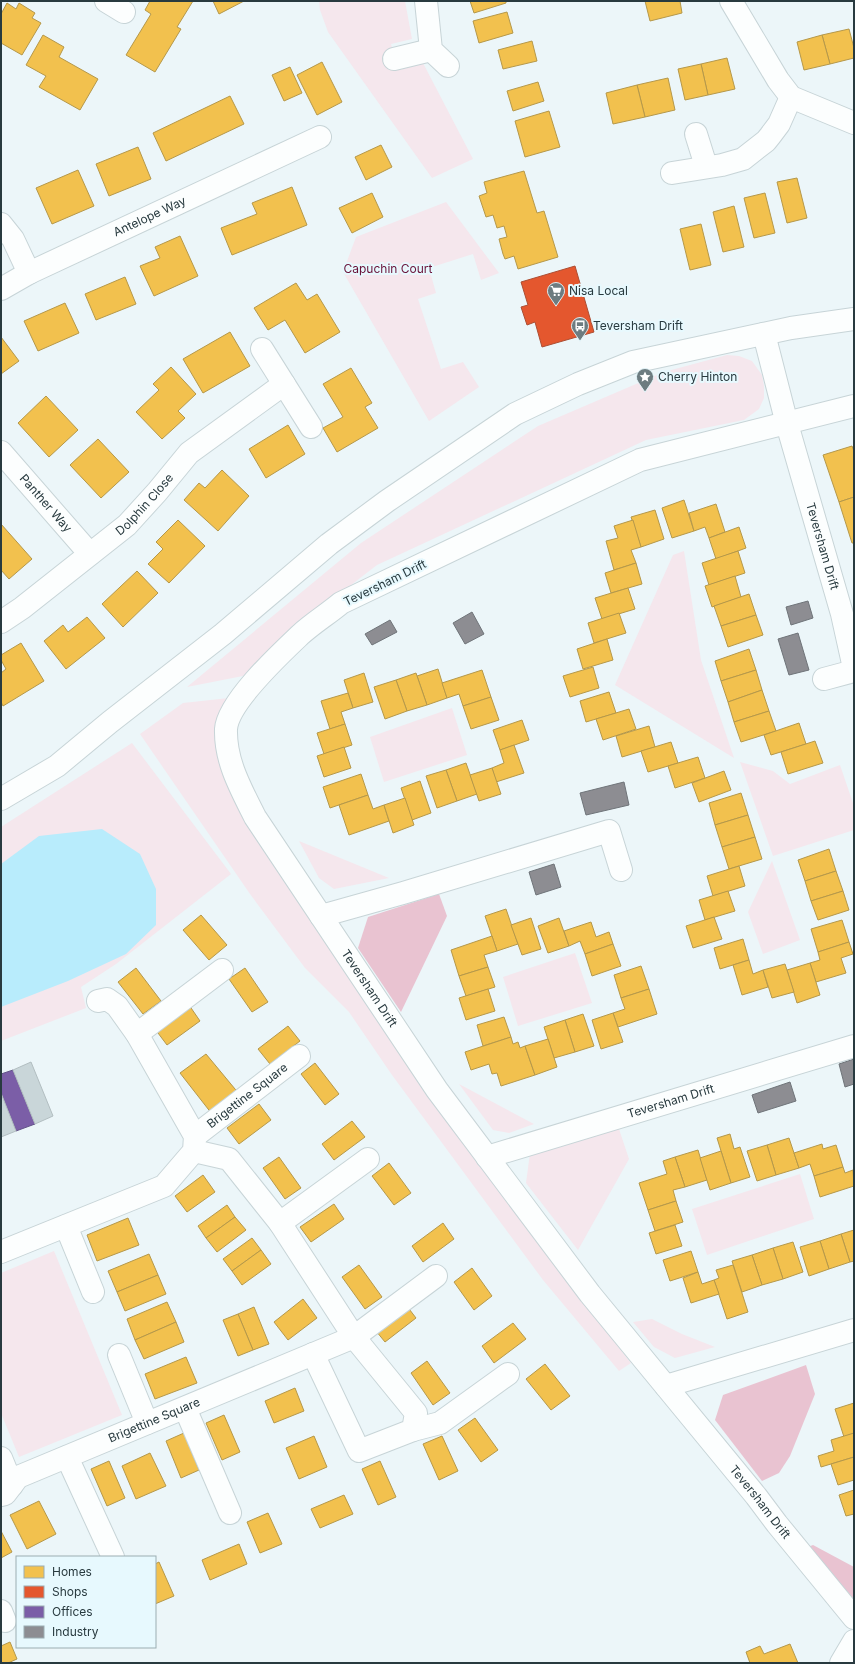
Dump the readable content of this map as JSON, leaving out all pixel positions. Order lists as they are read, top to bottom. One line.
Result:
{"streets":{"street":["Antelope Way","Panther Way","Dolphin Close","Teversham Drift","Brigettine Square"]},"crossings":[["Panther Way","Dolphin Close"]],"parks":["Capuchin Court"],"places":{"supermarket":["Nisa Local"],"bus stop":["Teversham Drift"],"place":["Cherry Hinton"]},"legend":["Homes","Shops","Offices","Industry"]}
